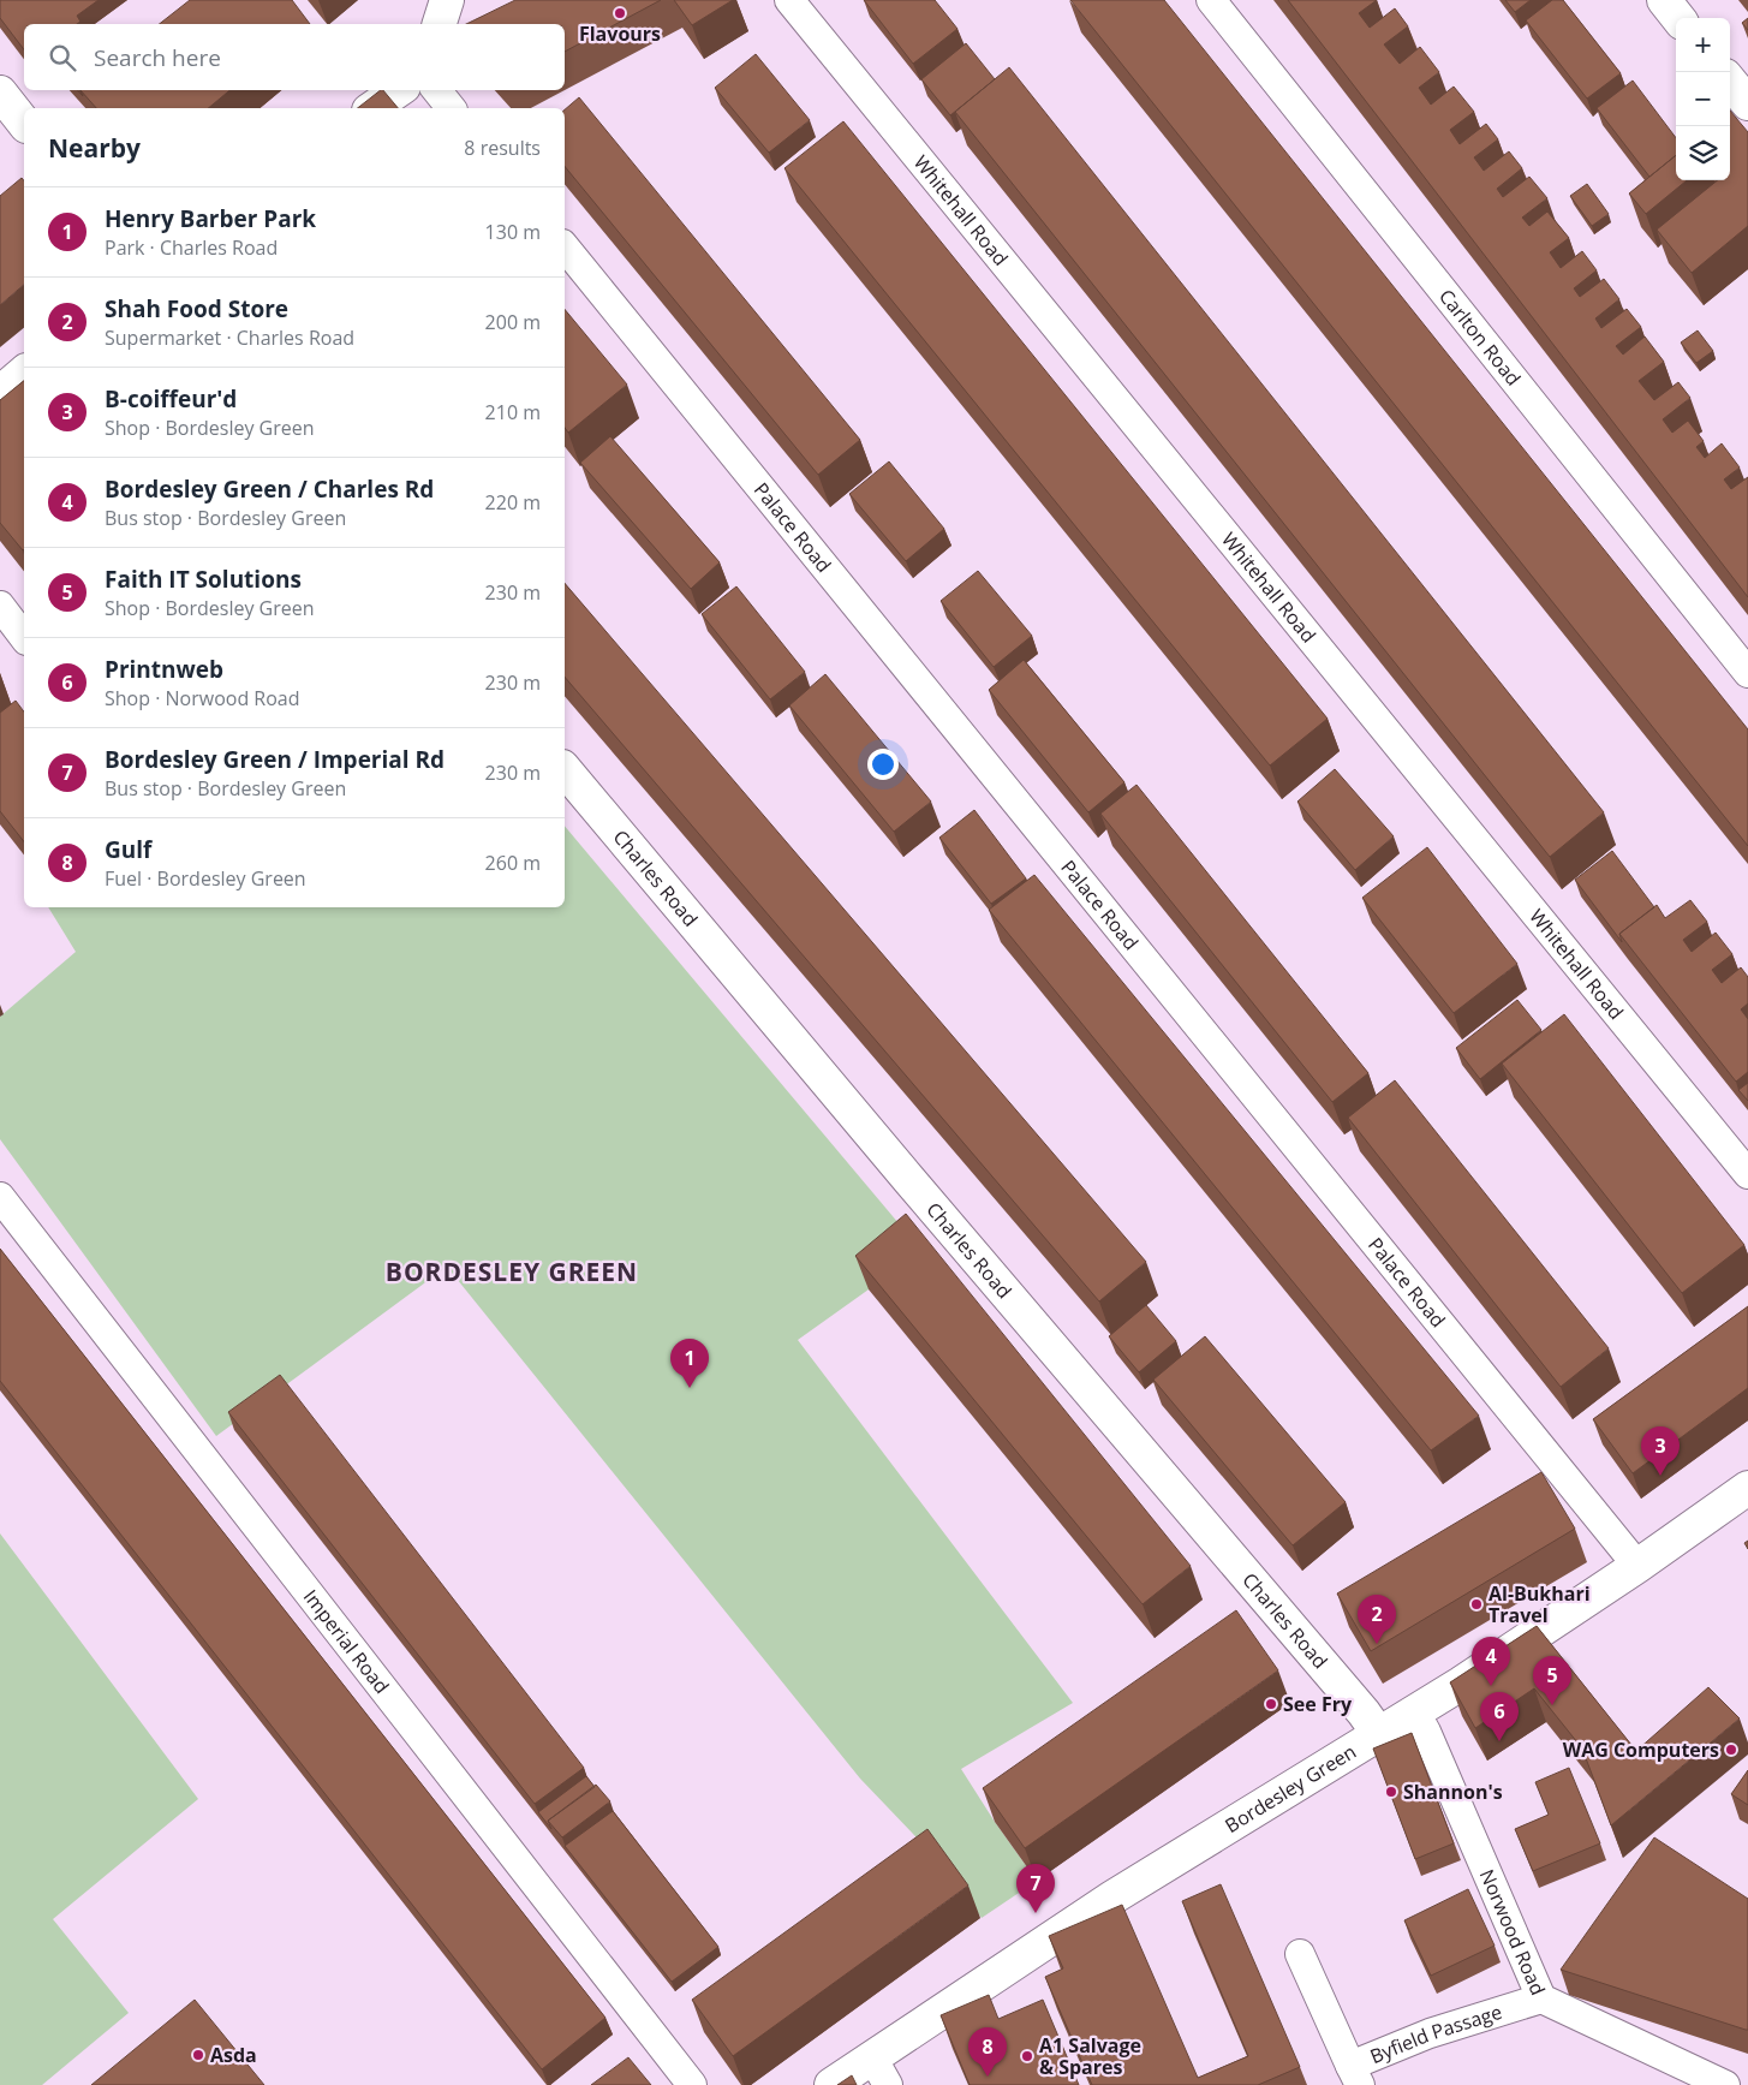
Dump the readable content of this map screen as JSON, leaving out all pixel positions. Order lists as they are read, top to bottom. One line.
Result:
{"streets":{"street":["Whitehall Road","Carlton Road","Palace Road","Charles Road","Imperial Road","Bordesley Green","Norwood Road","Byfield Passage"]},"crossings":[["Palace Road","Bordesley Green"],["Charles Road","Bordesley Green"],["Bordesley Green","Norwood Road"],["Norwood Road","Byfield Passage"]],"districts":["BORDESLEY GREEN"],"places":["Flavours","Al-Bukhari Travel","See Fry","WAG Computers","Shannon's","Asda","A1 Salvage & Spares"],"page":{"map_buttons":["+","−"],"search":"Search here","heading":["Nearby","8 results"],"list":[{"mark":"1","name":"Henry Barber Park","note":"Park · Charles Road","value":"130 m"},{"mark":"2","name":"Shah Food Store","note":"Supermarket · Charles Road","value":"200 m"},{"mark":"3","name":"B-coiffeur'd","note":"Shop · Bordesley Green","value":"210 m"},{"mark":"4","name":"Bordesley Green / Charles Rd","note":"Bus stop · Bordesley Green","value":"220 m"},{"mark":"5","name":"Faith IT Solutions","note":"Shop · Bordesley Green","value":"230 m"},{"mark":"6","name":"Printnweb","note":"Shop · Norwood Road","value":"230 m"},{"mark":"7","name":"Bordesley Green / Imperial Rd","note":"Bus stop · Bordesley Green","value":"230 m"},{"mark":"8","name":"Gulf","note":"Fuel · Bordesley Green","value":"260 m"}],"pins":["1","3","2","4","5","6","7","8"]}}
